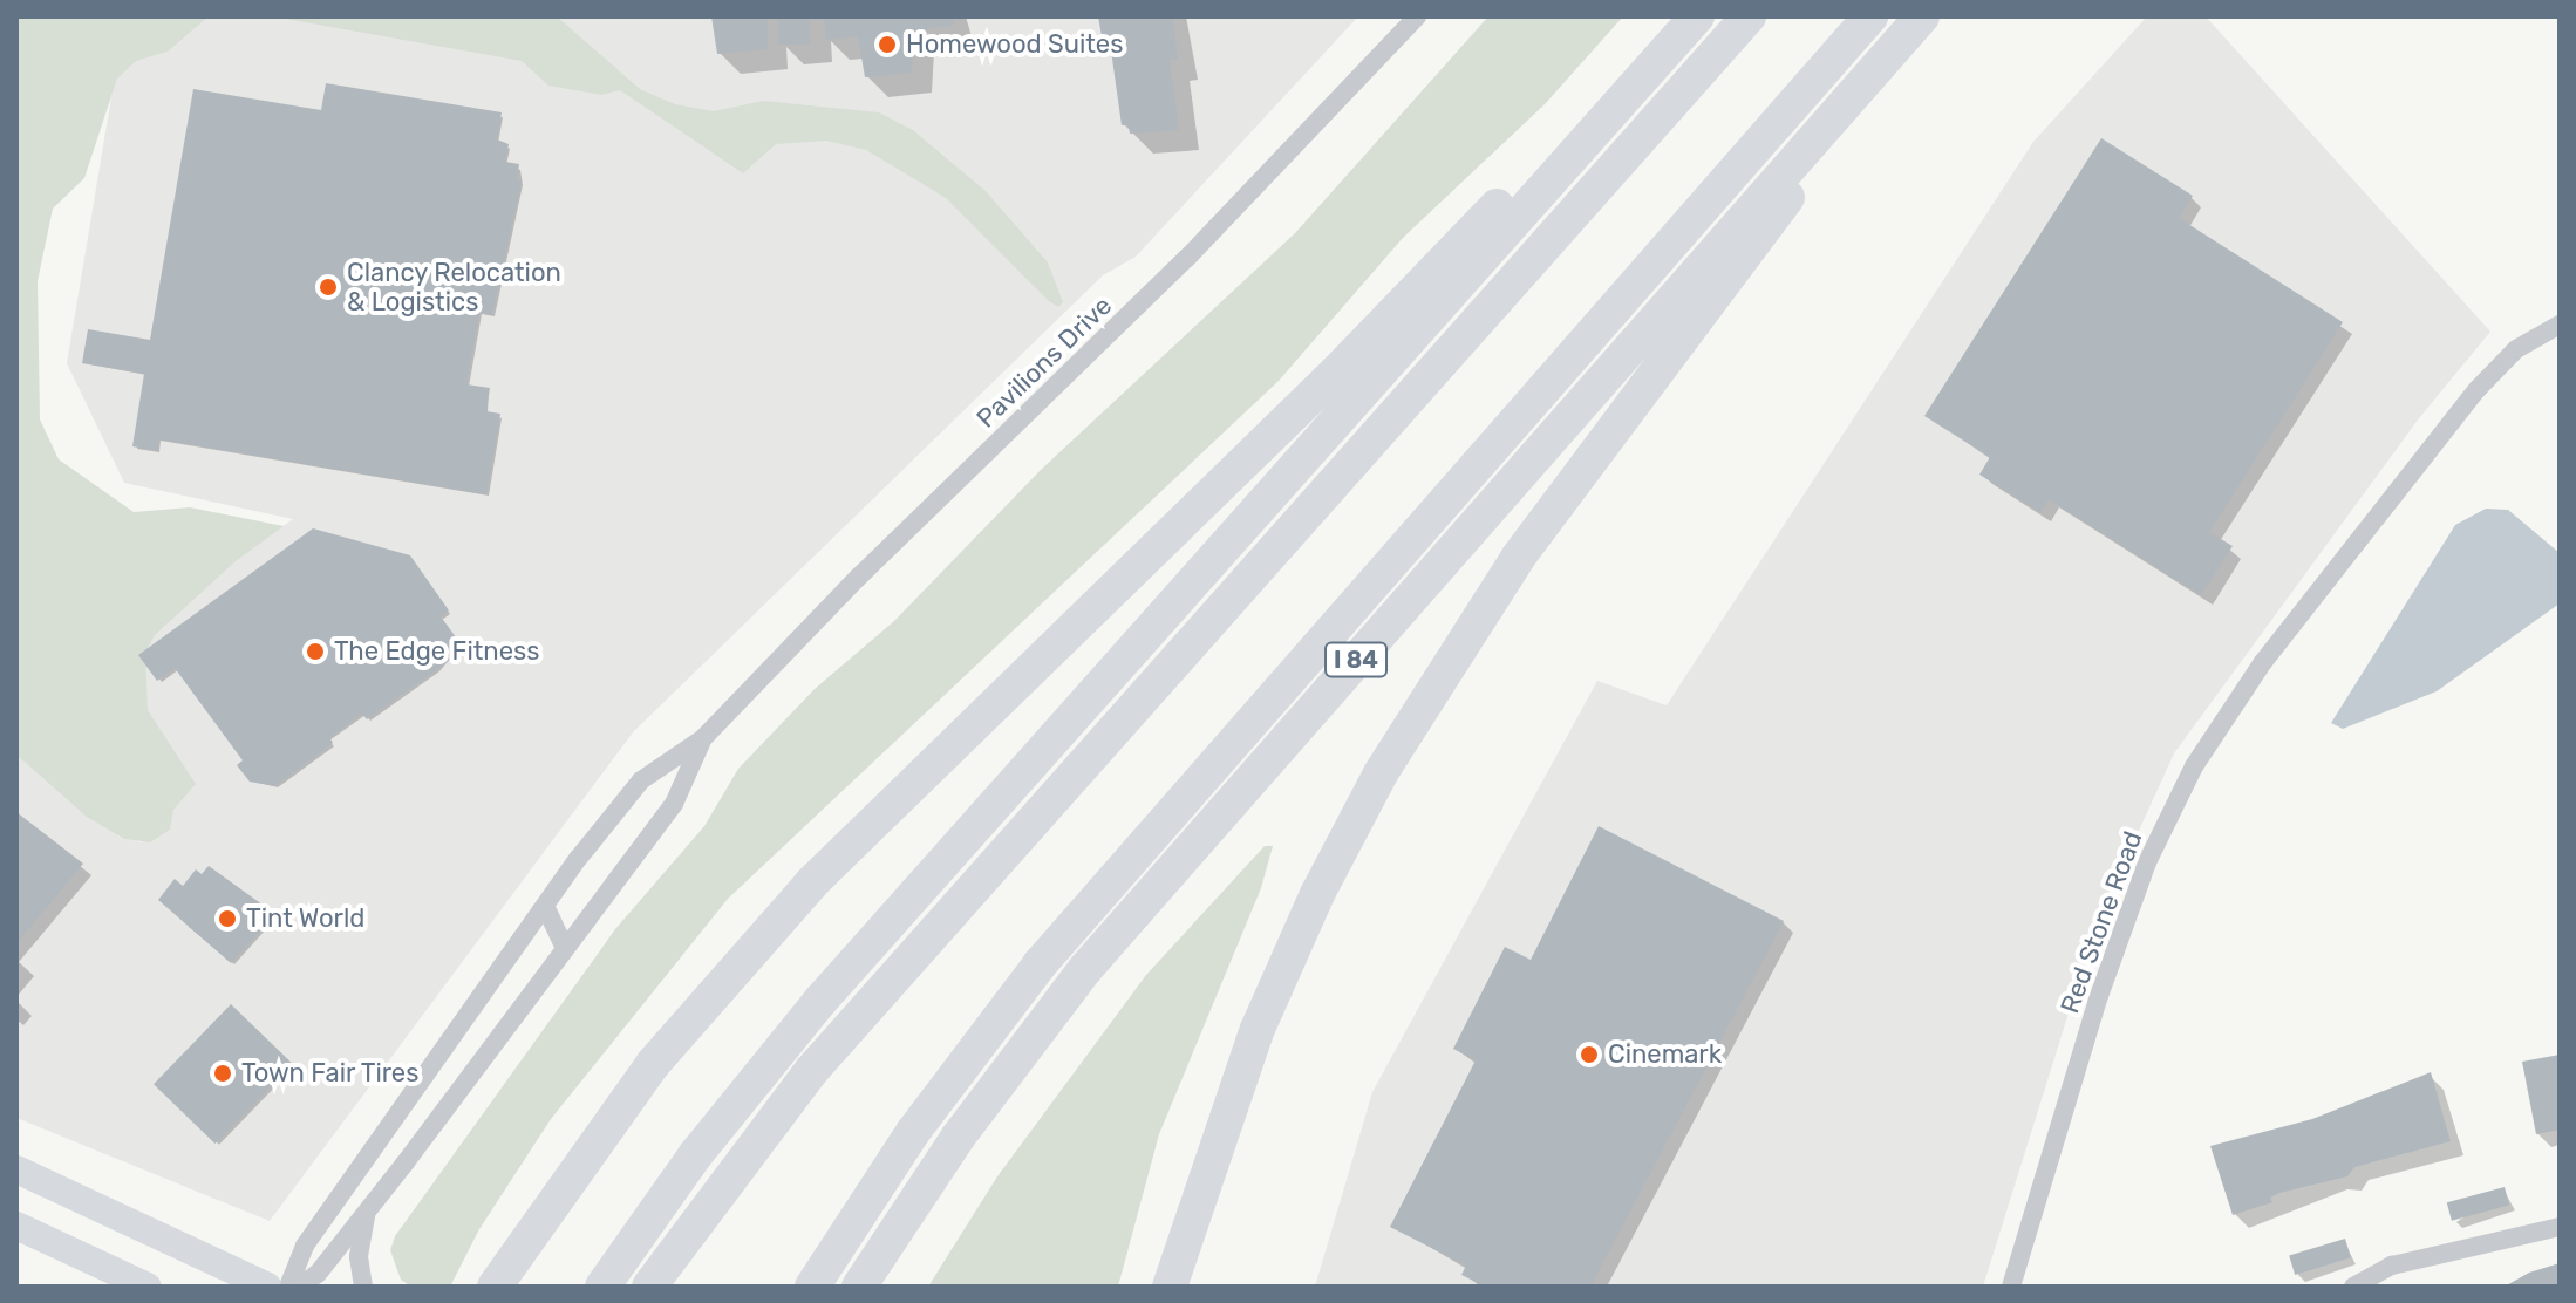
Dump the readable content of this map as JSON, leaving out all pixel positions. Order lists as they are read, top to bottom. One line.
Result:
{"streets":{"highway":["I 84"],"street":["Pavilions Drive","Red Stone Road"]},"places":["Homewood Suites","Clancy Relocation & Logistics","The Edge Fitness","Tint World","Cinemark","Town Fair Tires"]}
